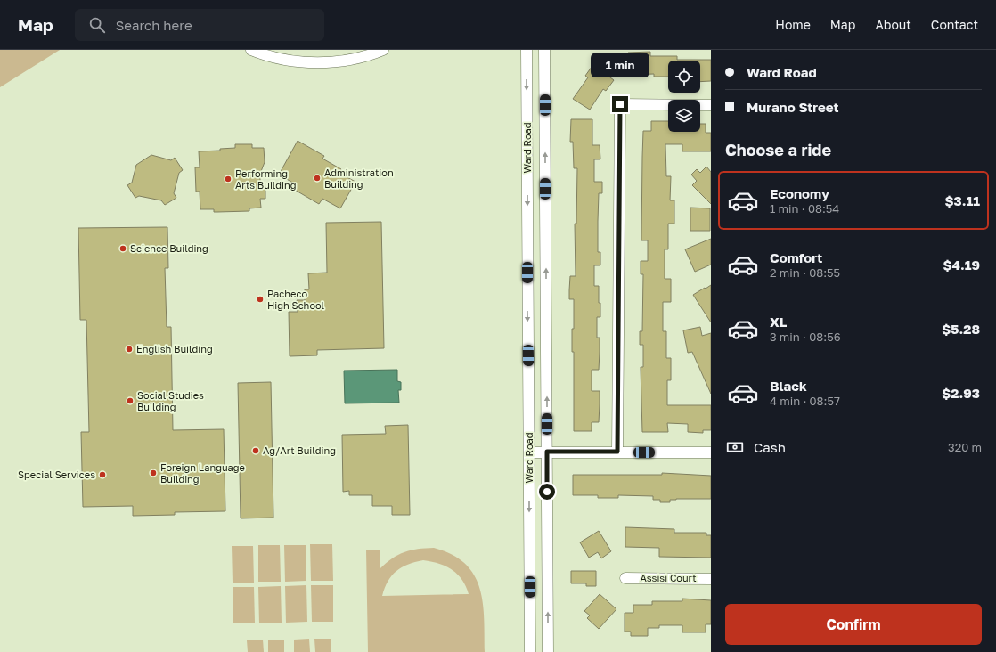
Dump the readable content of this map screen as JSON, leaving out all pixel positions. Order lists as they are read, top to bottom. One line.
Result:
{"streets":{"street":["Ward Road","Assisi Court"]},"places":["Administration Building","Performing Arts Building","Science Building","Pacheco High School","English Building","Social Studies Building","Ag/Art Building","Foreign Language Building","Special Services"],"page":{"header":"Map","search":"Search here","nav":["Home","Map","About","Contact"],"banner":["Ward Road","Murano Street"],"bubble":"1 min","heading":"Choose a ride","list":[{"name":"Economy","note":"1 min · 08:54","value":"$3.11"},{"name":"Comfort","note":"2 min · 08:55","value":"$4.19"},{"name":"XL","note":"3 min · 08:56","value":"$5.28"},{"name":"Black","note":"4 min · 08:57","value":"$2.93"}],"pay":["Cash","320 m"],"buttons":"Confirm"}}
